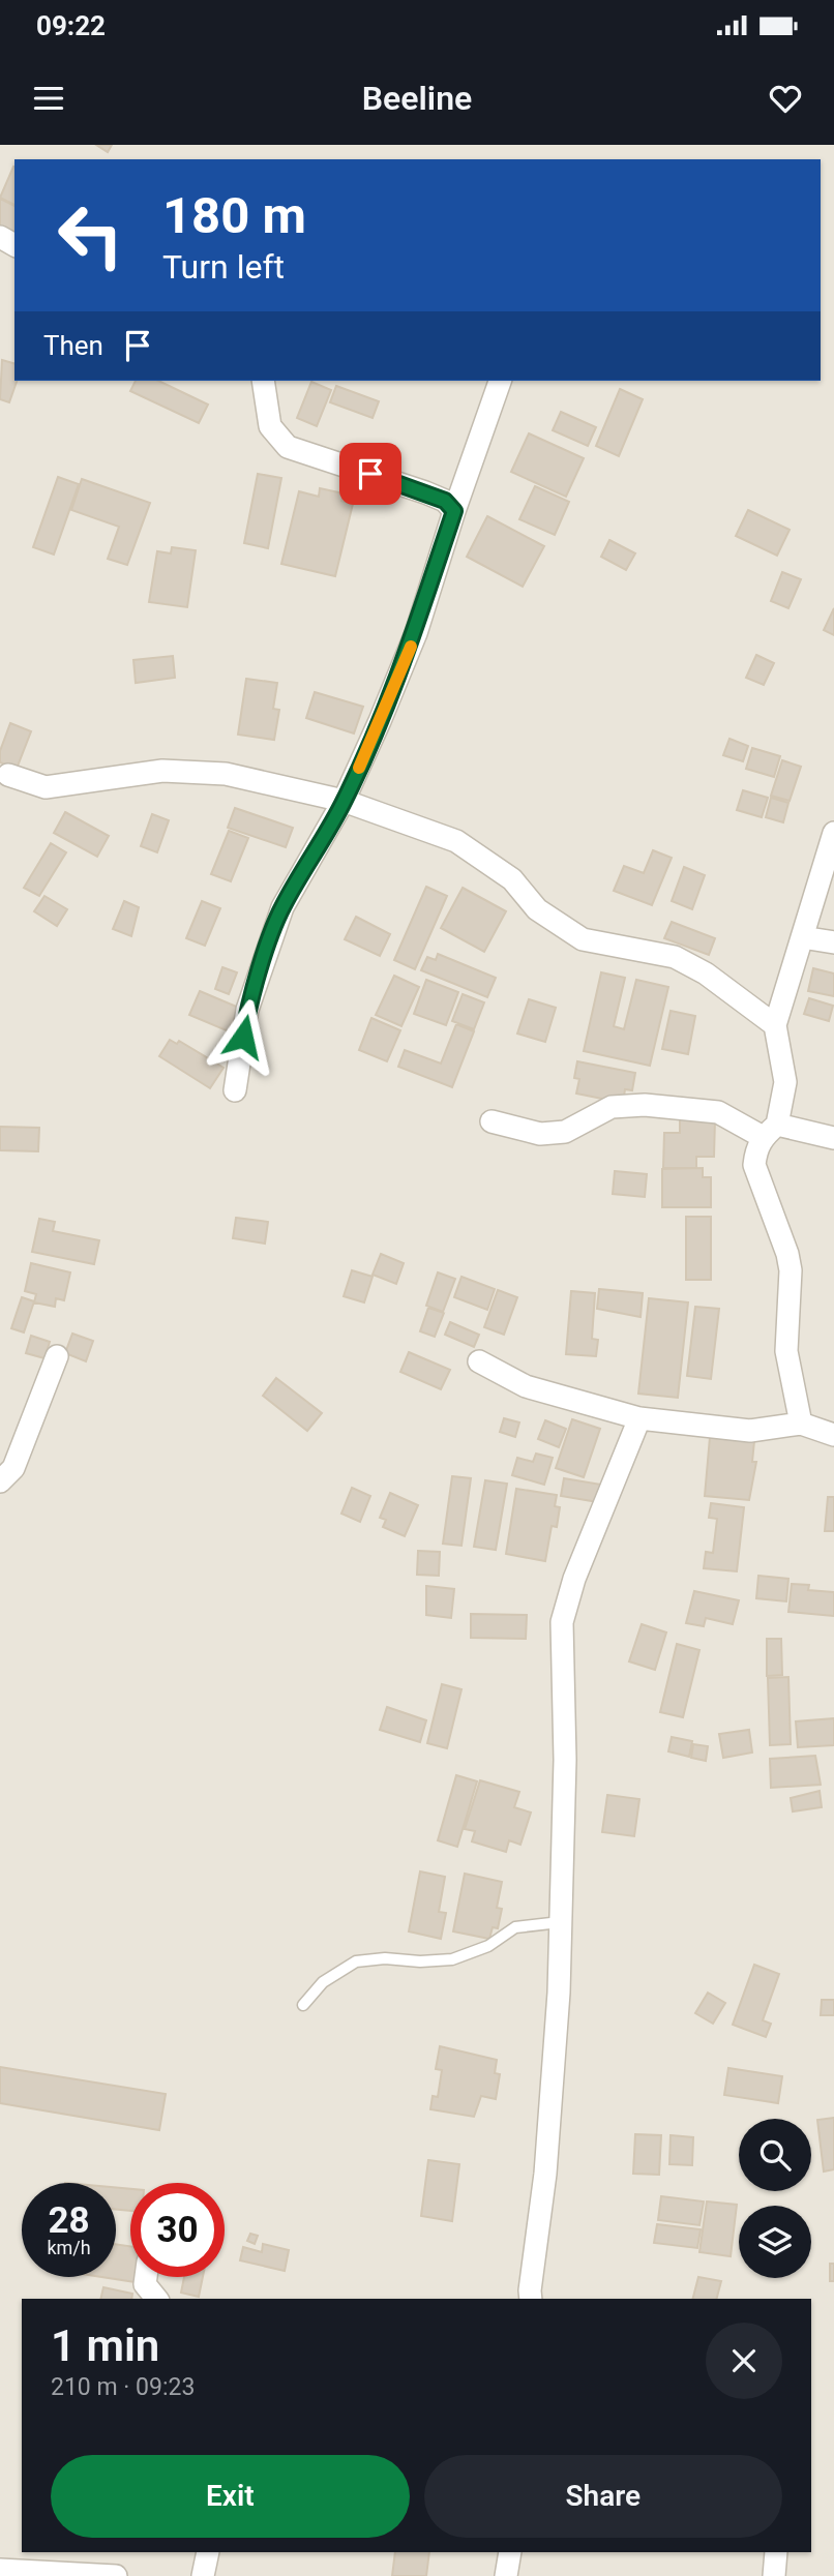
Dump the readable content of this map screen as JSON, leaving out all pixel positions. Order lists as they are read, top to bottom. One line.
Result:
{"page":{"status":"09:22","header":"Beeline","turn":["180 m","Turn left"],"then":"Then","speed":"28 km/h","limit":"30","heading":["1 min","210 m · 09:23"],"buttons":["Exit","Share"]}}
